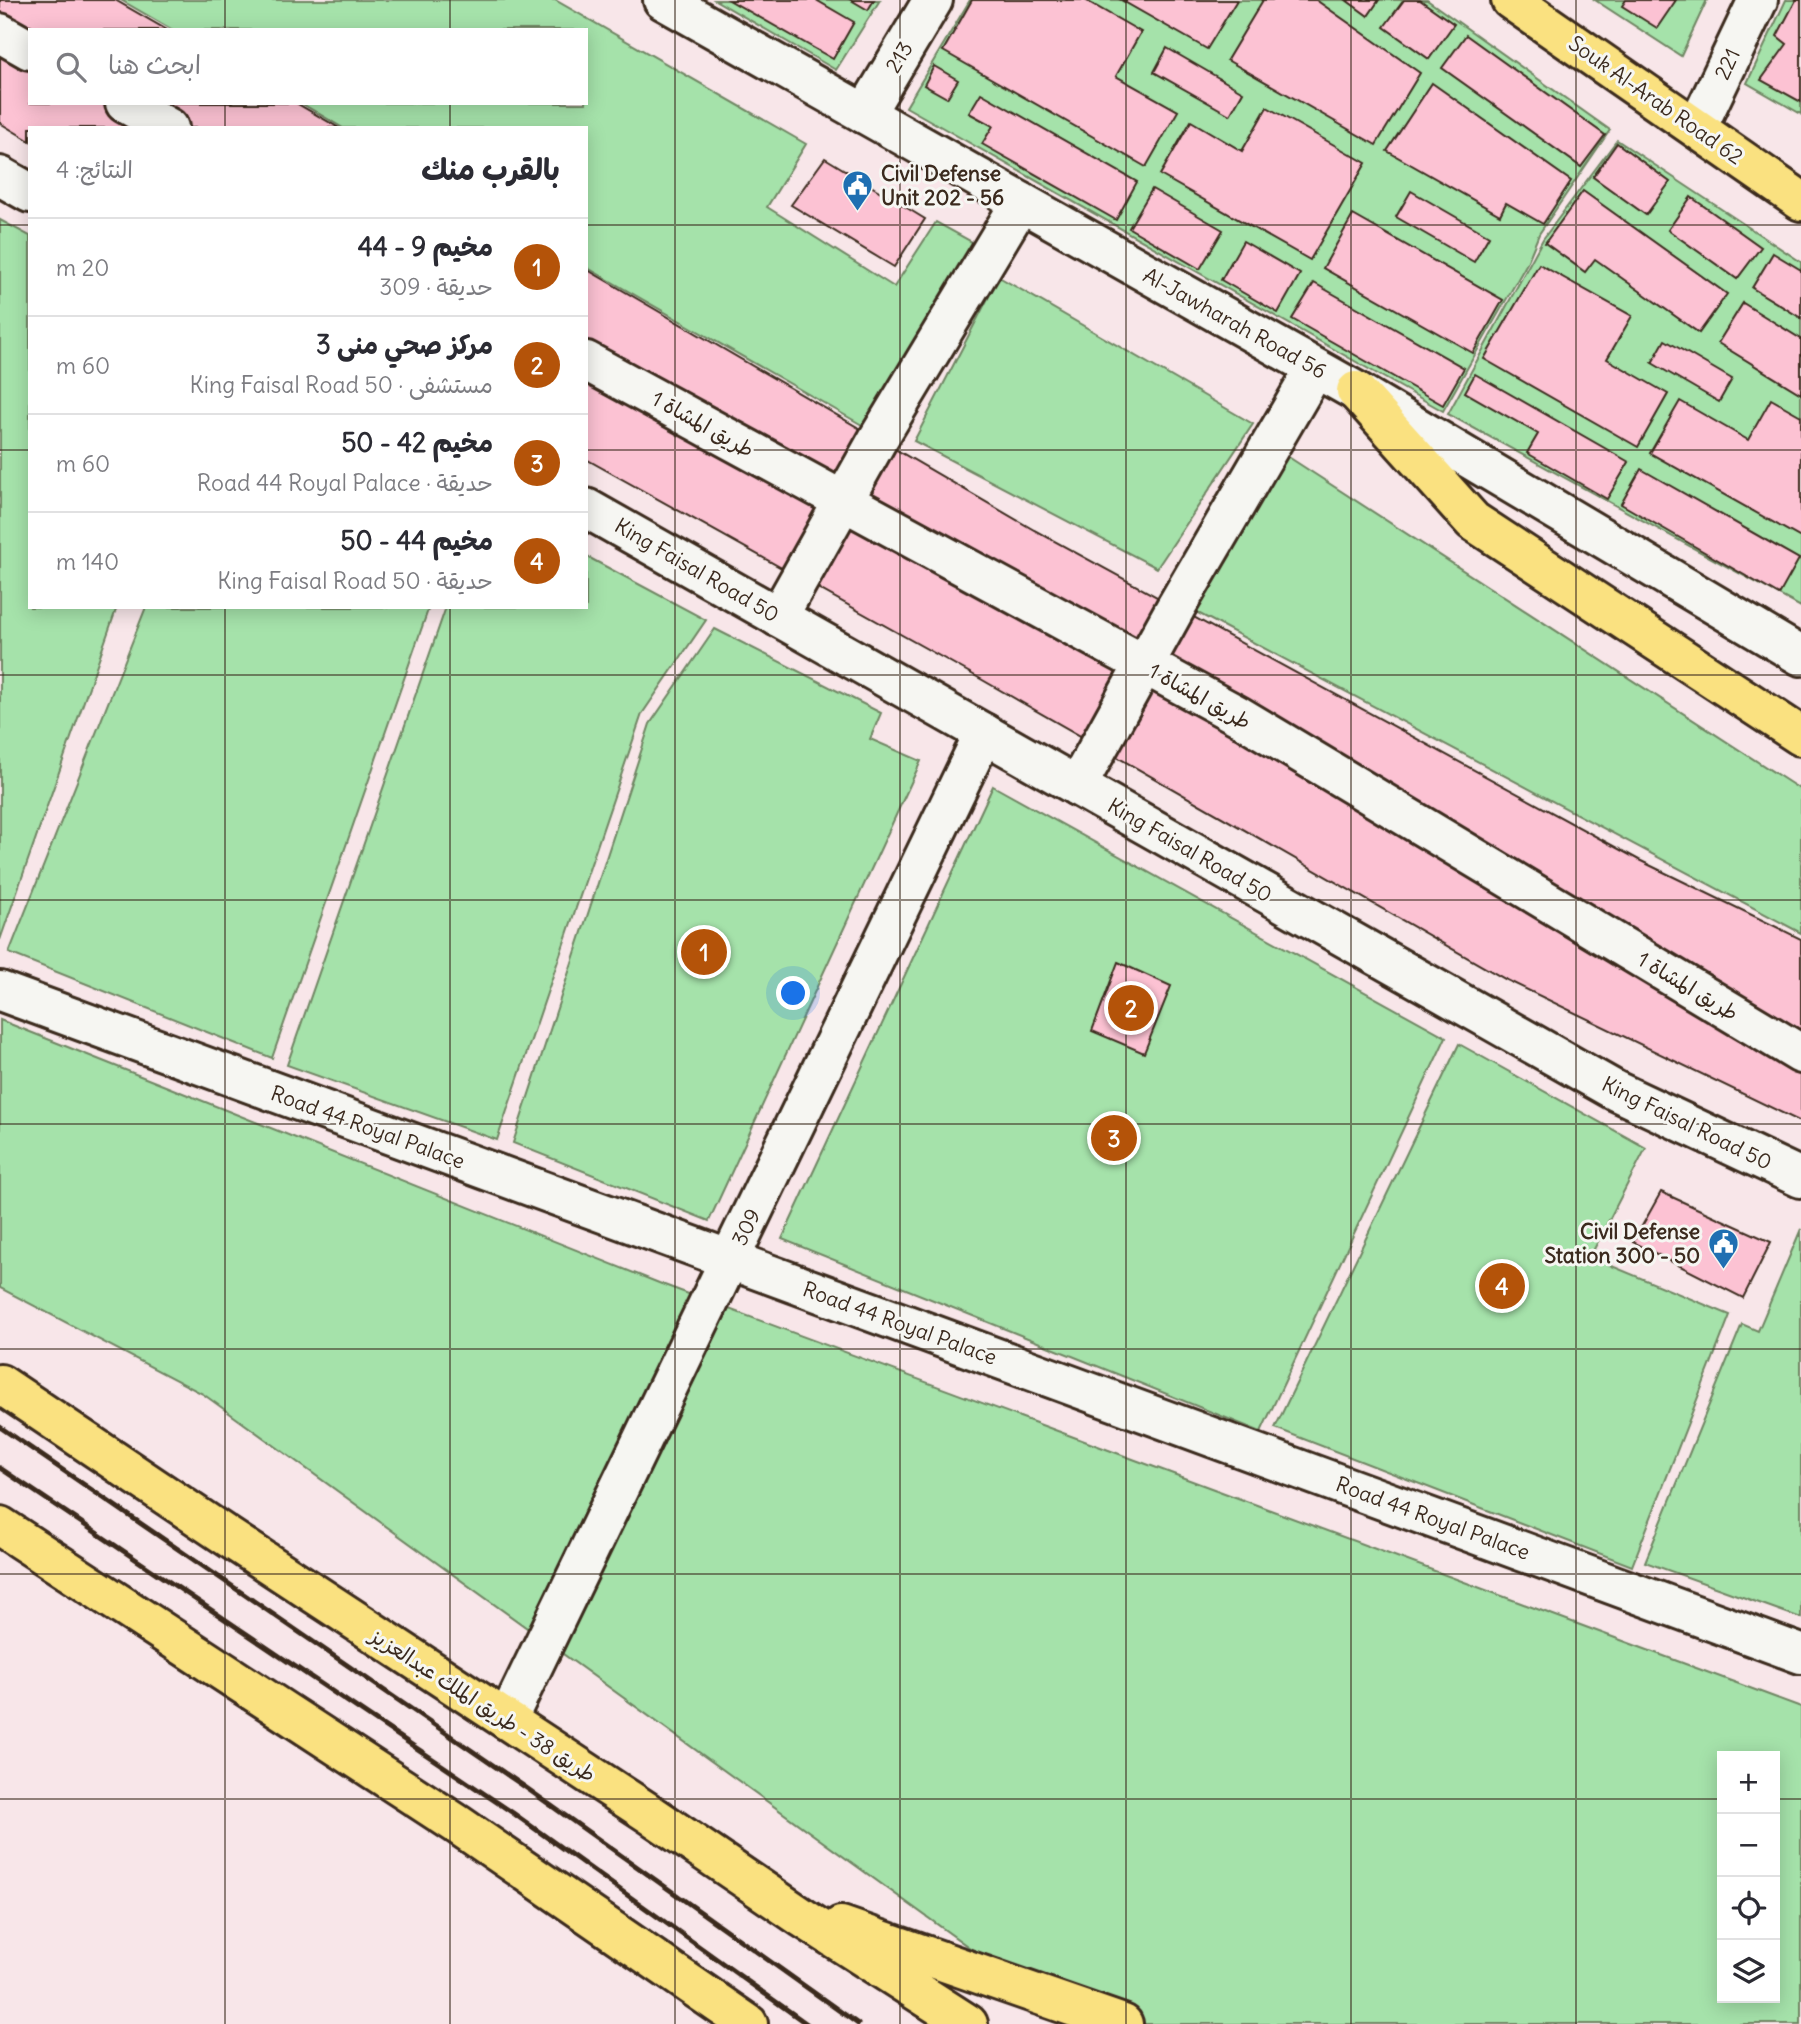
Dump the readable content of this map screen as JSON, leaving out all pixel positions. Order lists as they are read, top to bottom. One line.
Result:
{"streets":{"main road":["Souk Al-Arab Road 62","طريق 38 - طريق الملك عبدالعزيز"],"street":["213","221","Al-Jawharah Road 56","طريق المشاة 1","King Faisal Road 50","Road 44 Royal Palace","309"]},"crossings":[["213","Al-Jawharah Road 56"],["221","Souk Al-Arab Road 62"],["King Faisal Road 50","309"],["Road 44 Royal Palace","309"],["309","طريق 38 - طريق الملك عبدالعزيز"]],"places":{"public building":["Civil Defense Unit 202 - 56","Civil Defense Station 300 - 50"]},"page":{"search":"ابحث هنا","heading":["بالقرب منك","النتائج: 4"],"list":[{"mark":"1","name":"مخيم 9 - 44","note":"حديقة · 309","value":"20 m"},{"mark":"2","name":"مركز صحي منى 3","note":"مستشفى · King Faisal Road 50","value":"60 m"},{"mark":"3","name":"مخيم 42 - 50","note":"حديقة · Road 44 Royal Palace","value":"60 m"},{"mark":"4","name":"مخيم 44 - 50","note":"حديقة · King Faisal Road 50","value":"140 m"}],"pins":["1","2","3","4"],"map_buttons":["+","−"]}}
